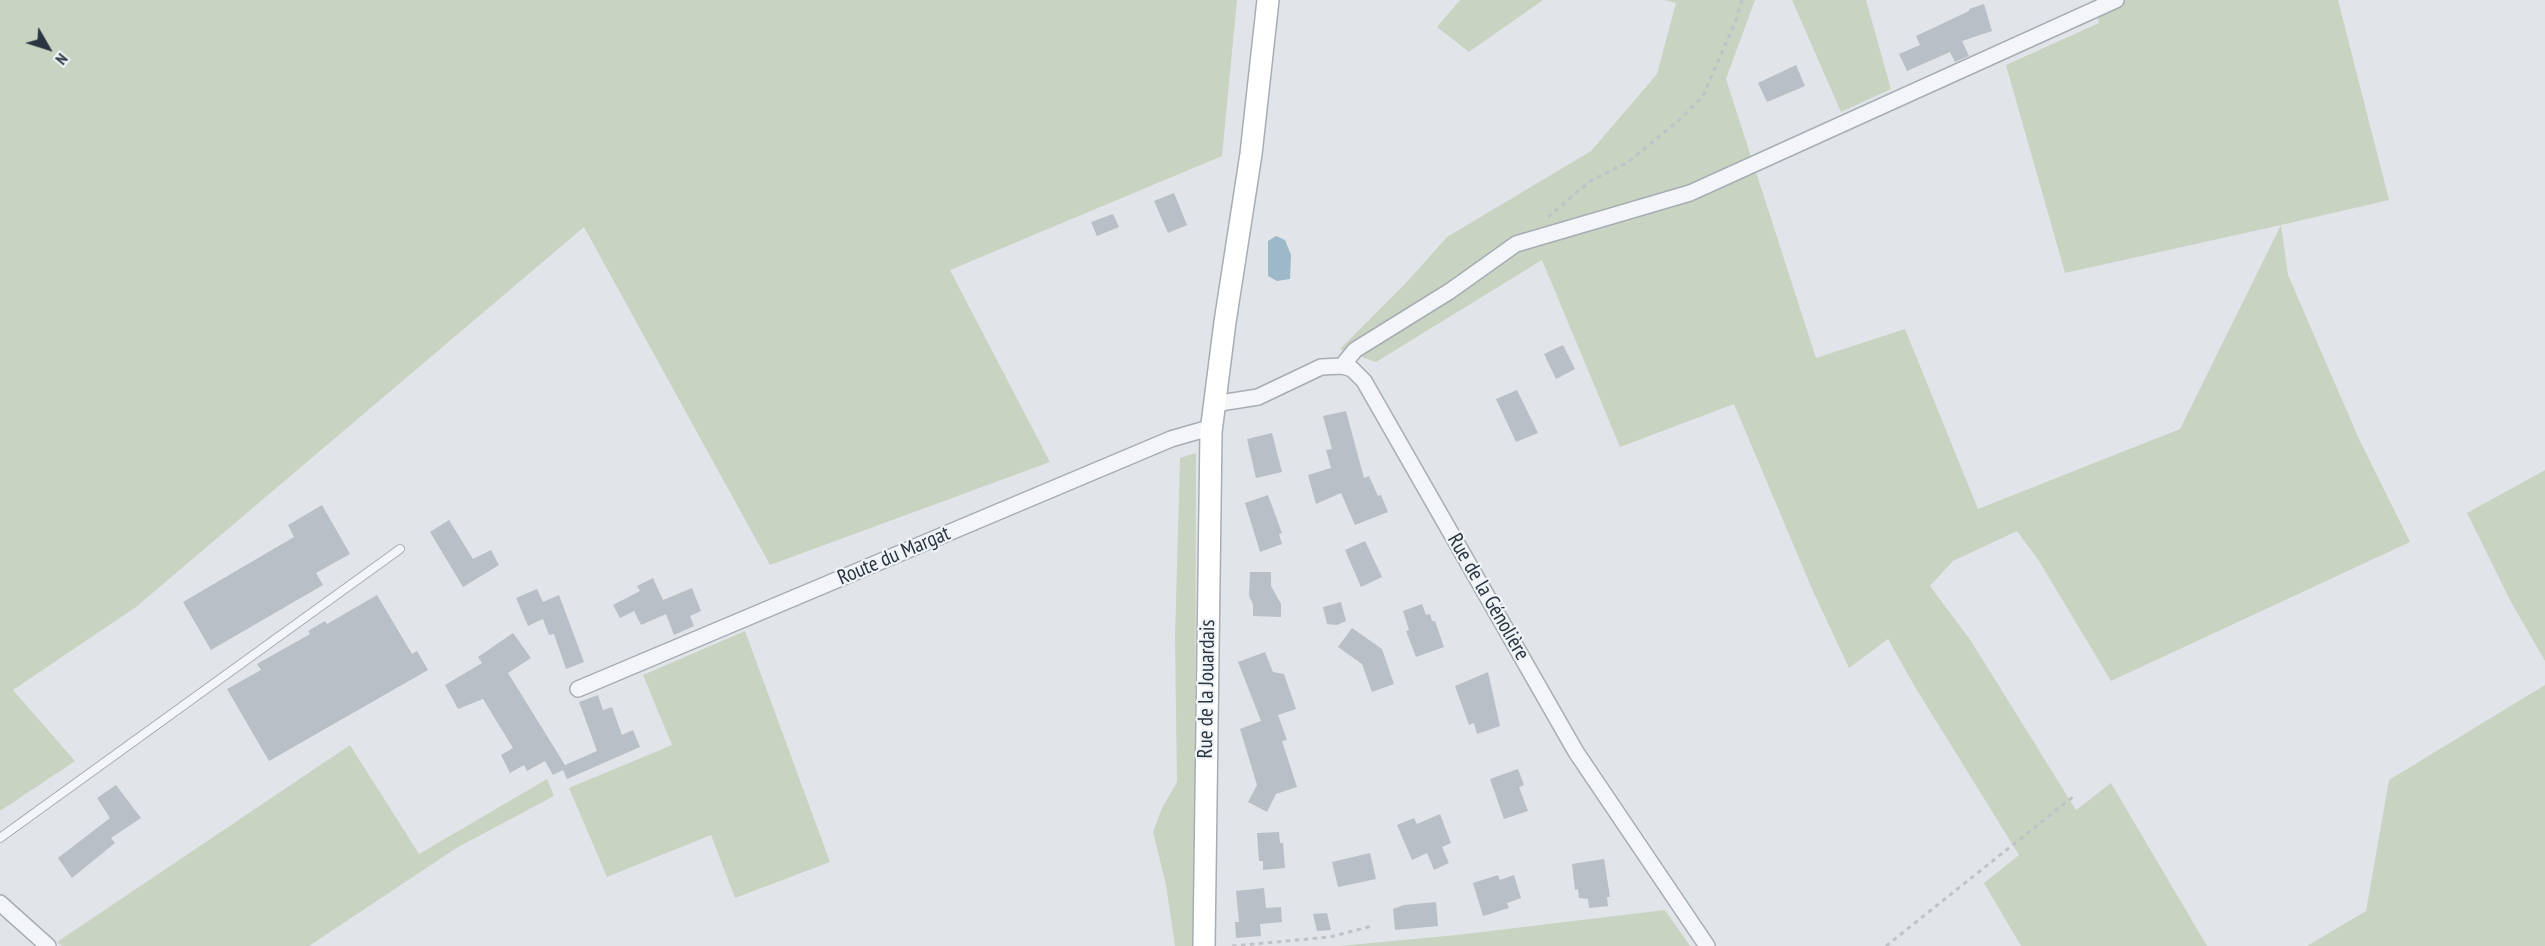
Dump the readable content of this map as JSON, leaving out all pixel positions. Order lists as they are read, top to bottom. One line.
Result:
{"streets":{"main road":["Rue de la Jouardais"],"street":["Route du Margat","Rue de la Génolière"]},"crossings":[["Route du Margat","Rue de la Jouardais"]],"north":"bottom right"}
